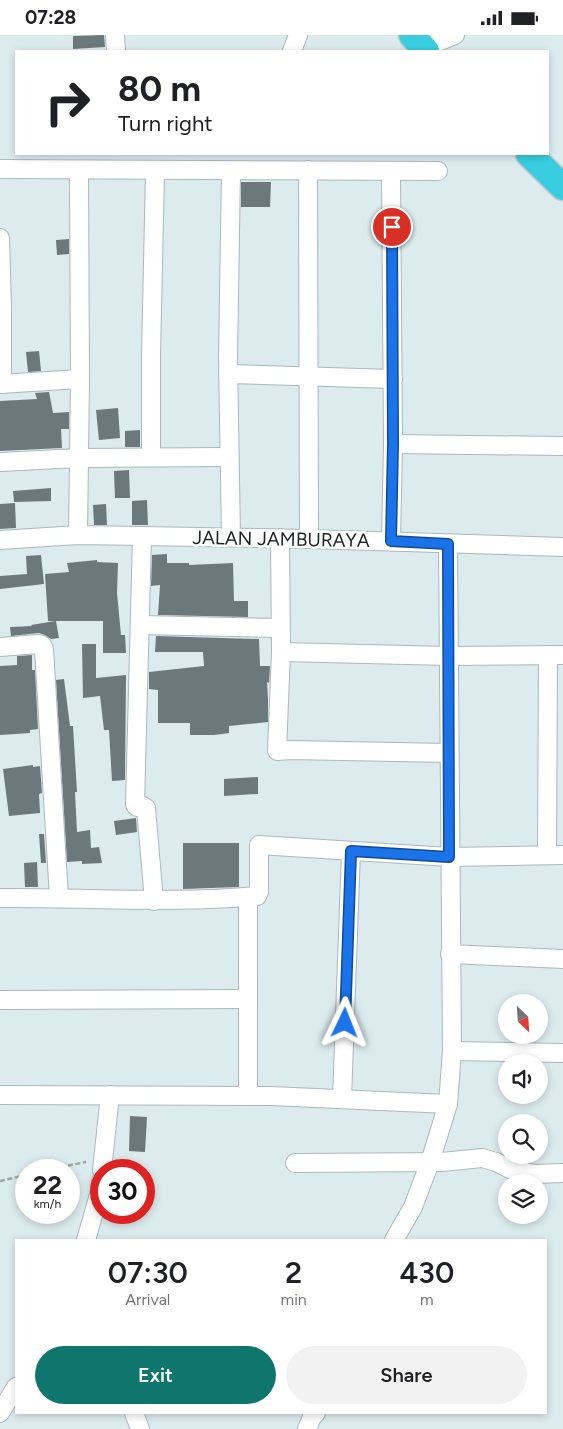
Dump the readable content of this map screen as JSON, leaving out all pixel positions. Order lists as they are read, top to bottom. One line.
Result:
{"streets":{"street":["JALAN JAMBURAYA"]},"north":"bottom right","page":{"status":"07:28","turn":["80 m","Turn right"],"speed":"22 km/h","limit":"30","eta":["07:30","Arrival","2","min","430","m"],"buttons":["Exit","Share"]}}
